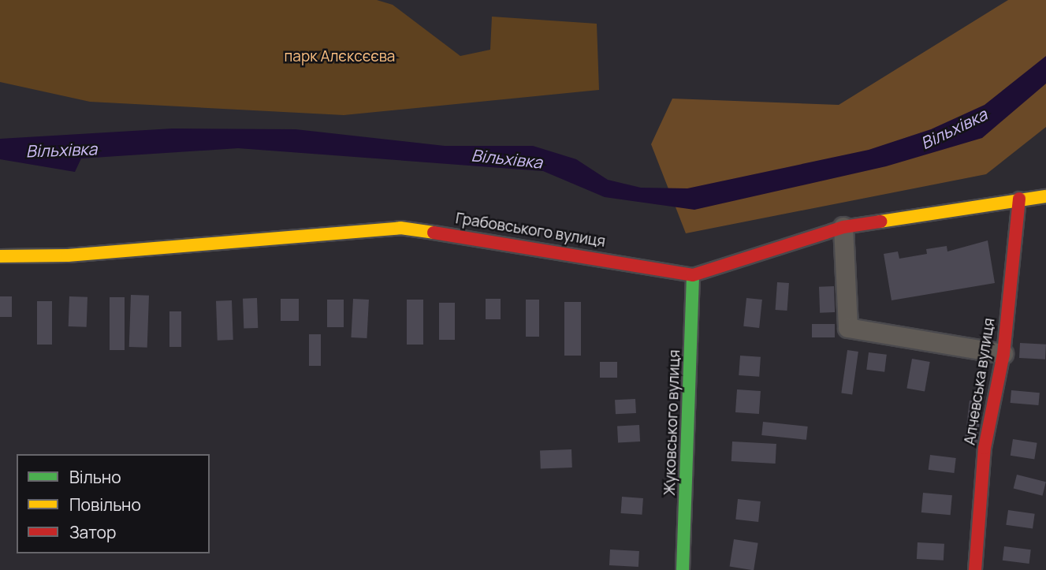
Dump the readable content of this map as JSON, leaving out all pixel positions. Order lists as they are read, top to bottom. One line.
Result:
{"streets":{"street":["Грабовського вулиця","Алчевська вулиця","Жуковського вулиця"]},"crossings":[["Грабовського вулиця","Алчевська вулиця"],["Грабовського вулиця","Жуковського вулиця"]],"water":["Вільхівка"],"parks":["парк Алєксєєва"],"legend":["Вільно","Повільно","Затор"]}
